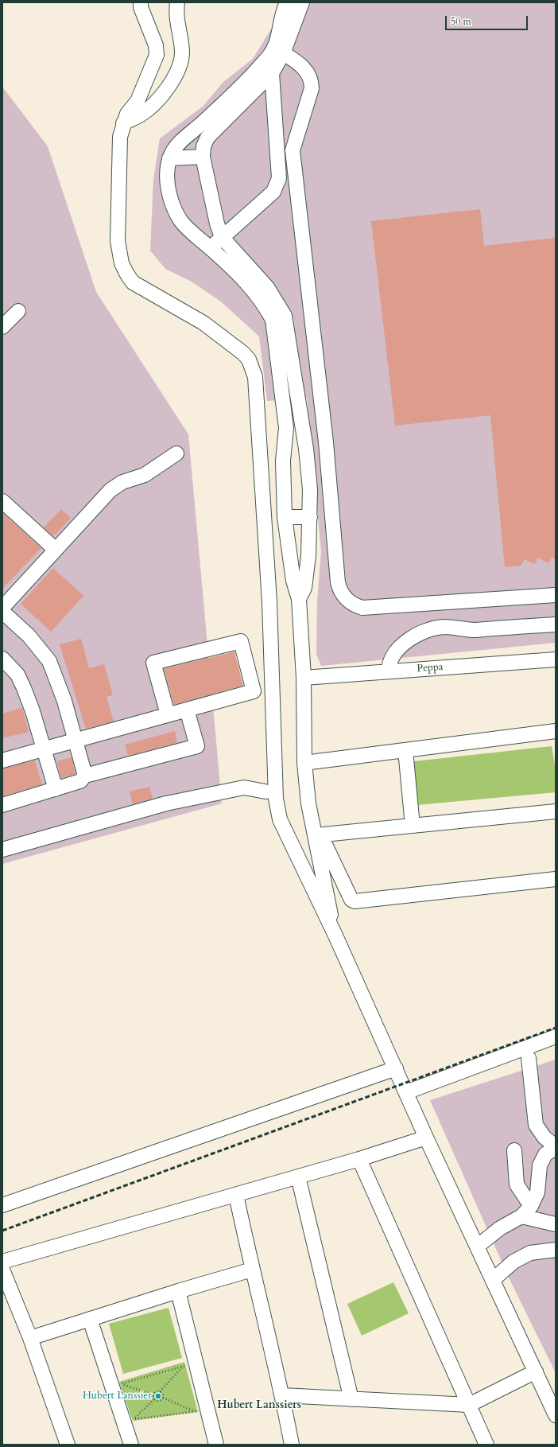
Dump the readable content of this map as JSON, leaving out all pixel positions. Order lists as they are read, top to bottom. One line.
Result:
{"streets":{"street":["Peppa"]},"districts":["Hubert Lanssiers"],"places":["Hubert Lanssier"],"scale_bar":"50 m"}
